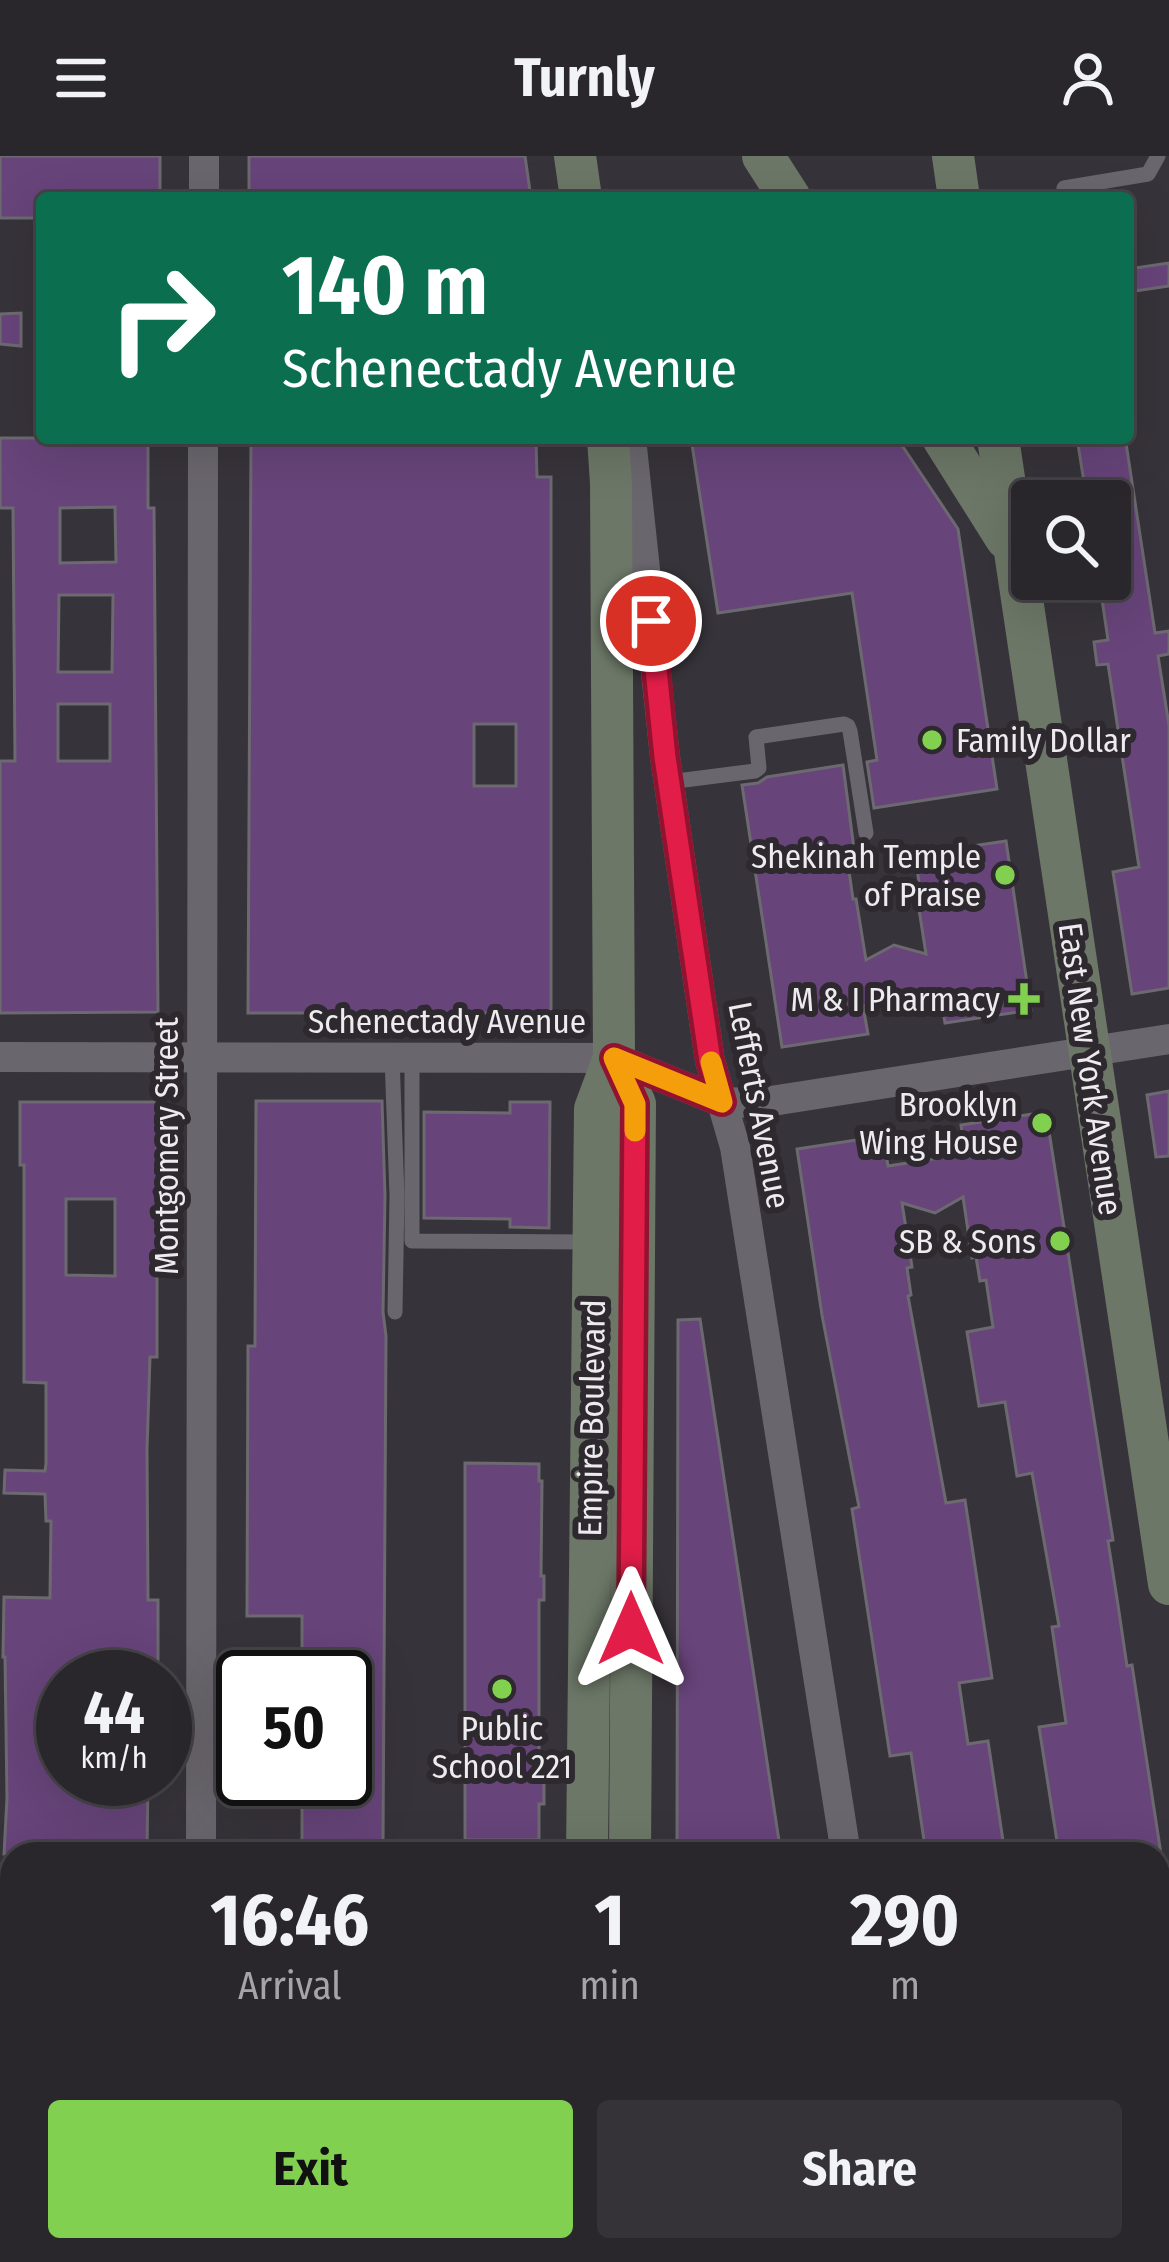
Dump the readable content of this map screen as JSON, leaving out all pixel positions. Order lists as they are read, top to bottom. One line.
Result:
{"streets":{"main road":["East New York Avenue","Empire Boulevard"],"street":["Schenectady Avenue","Lefferts Avenue","Montgomery Street"]},"crossings":[["Schenectady Avenue","East New York Avenue"],["Schenectady Avenue","Lefferts Avenue"],["Schenectady Avenue","Montgomery Street"],["Schenectady Avenue","Empire Boulevard"]],"places":{"other":["Family Dollar","Shekinah Temple of Praise","Brooklyn Wing House","SB & Sons","Public School 221"],"health":["M & I Pharmacy"]},"page":{"header":"Turnly","turn":["140 m","Schenectady Avenue"],"speed":"44 km/h","limit":"50","eta":["16:46","Arrival","1","min","290","m"],"buttons":["Exit","Share"]}}
